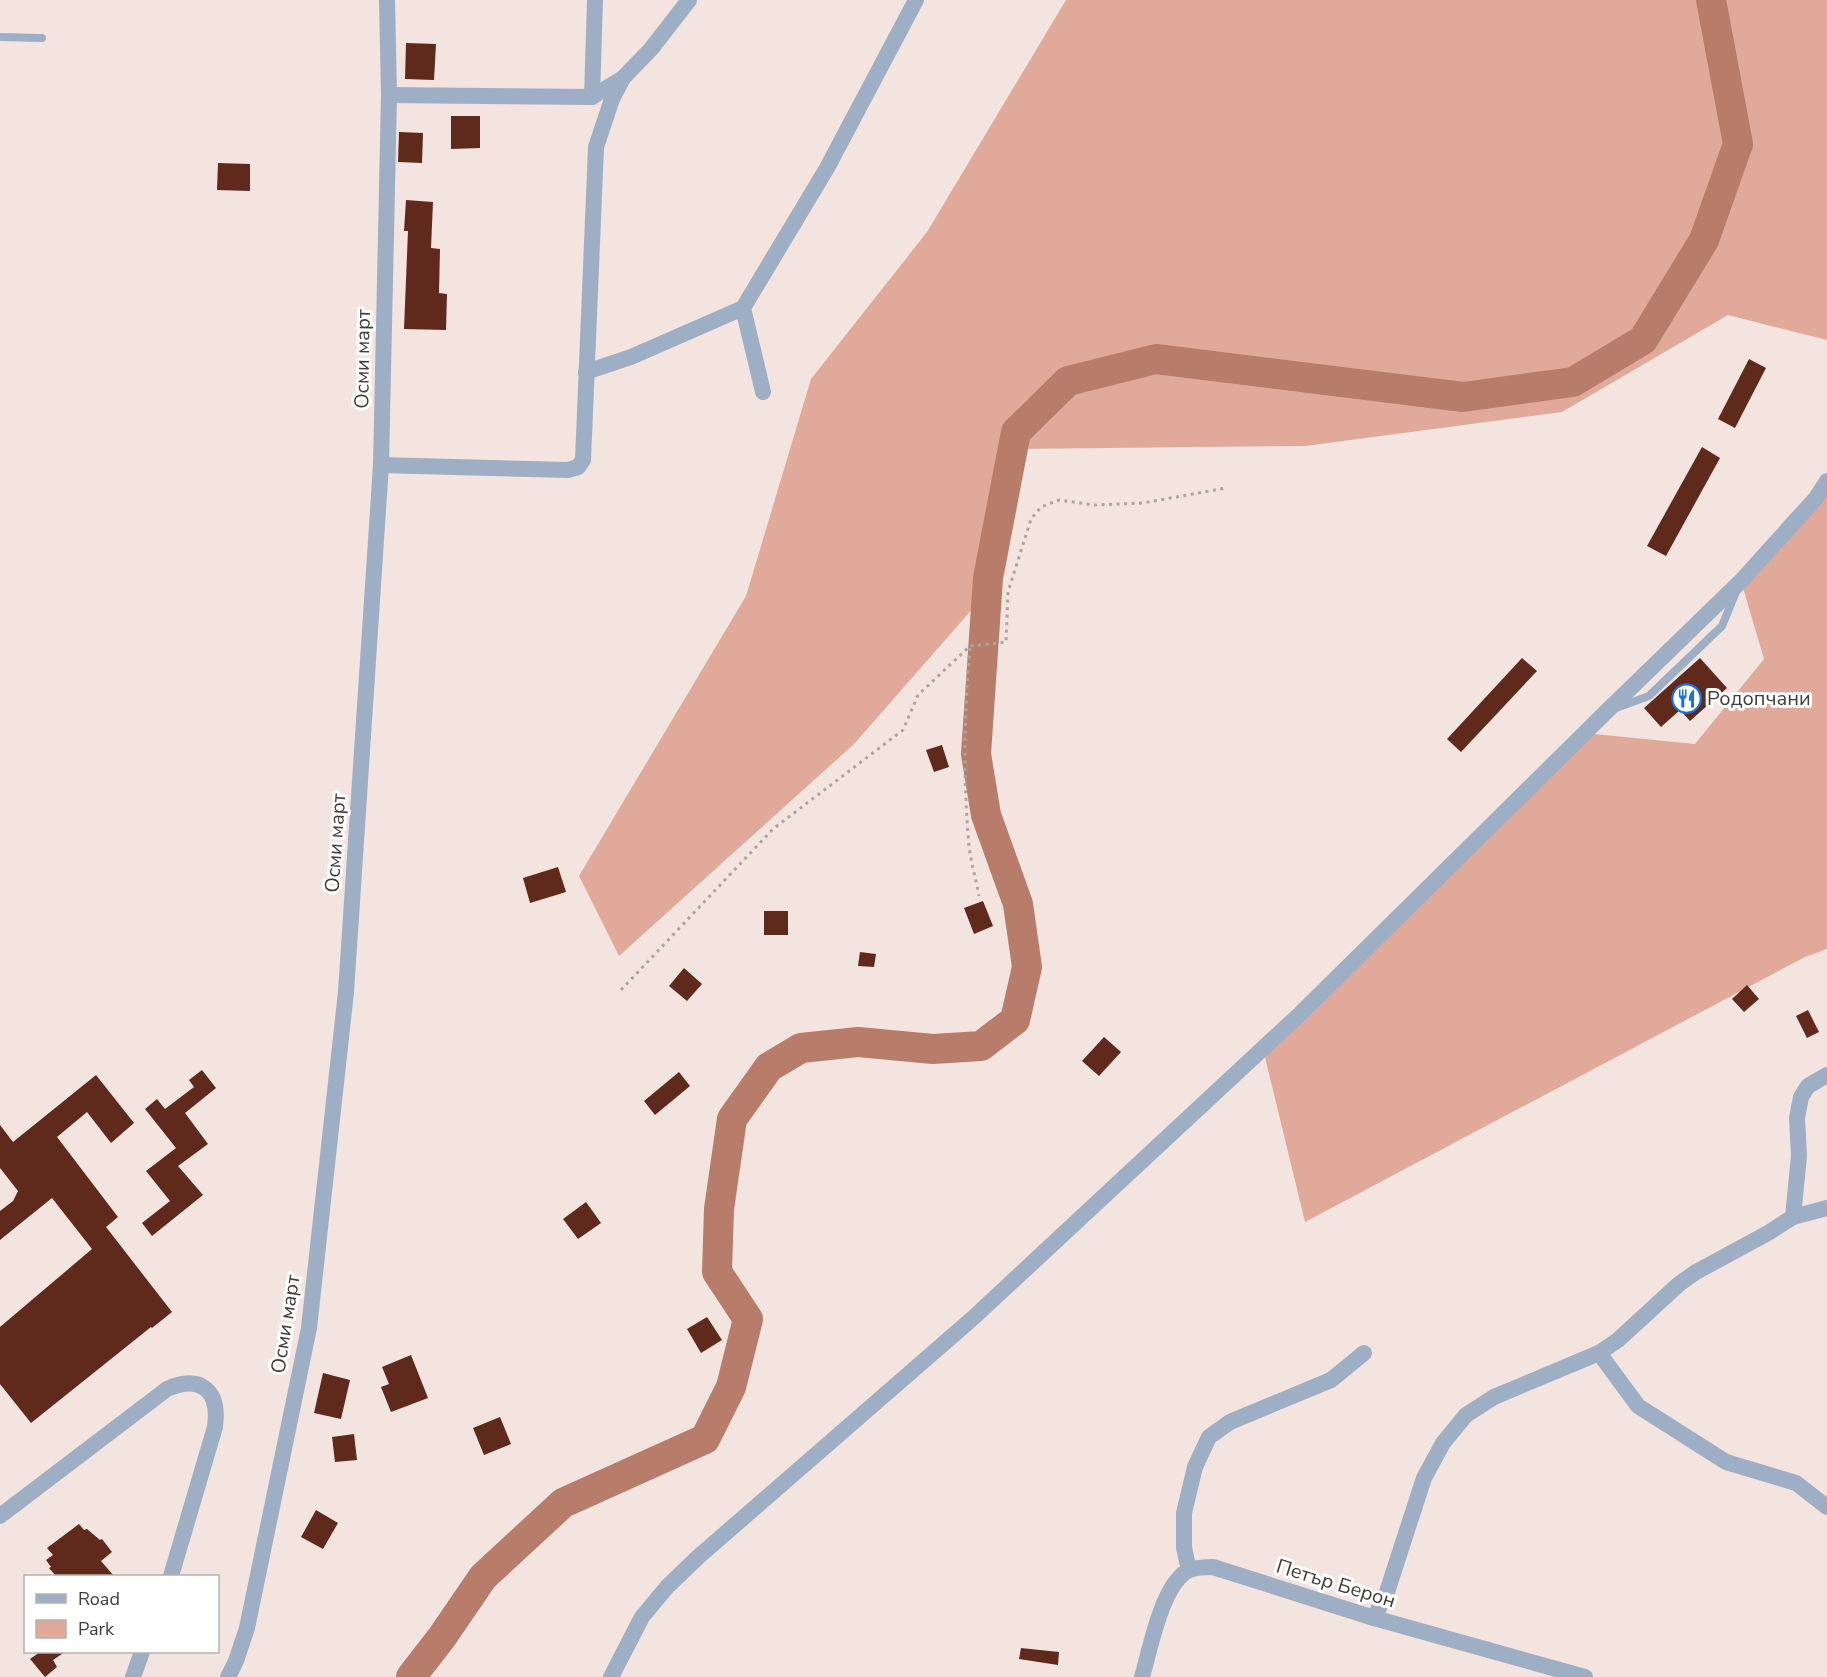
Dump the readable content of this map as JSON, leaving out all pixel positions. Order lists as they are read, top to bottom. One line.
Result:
{"streets":{"street":["Осми март","Петър Берон"]},"places":{"restaurant":["Родопчани"]},"legend":["Road","Park"]}
